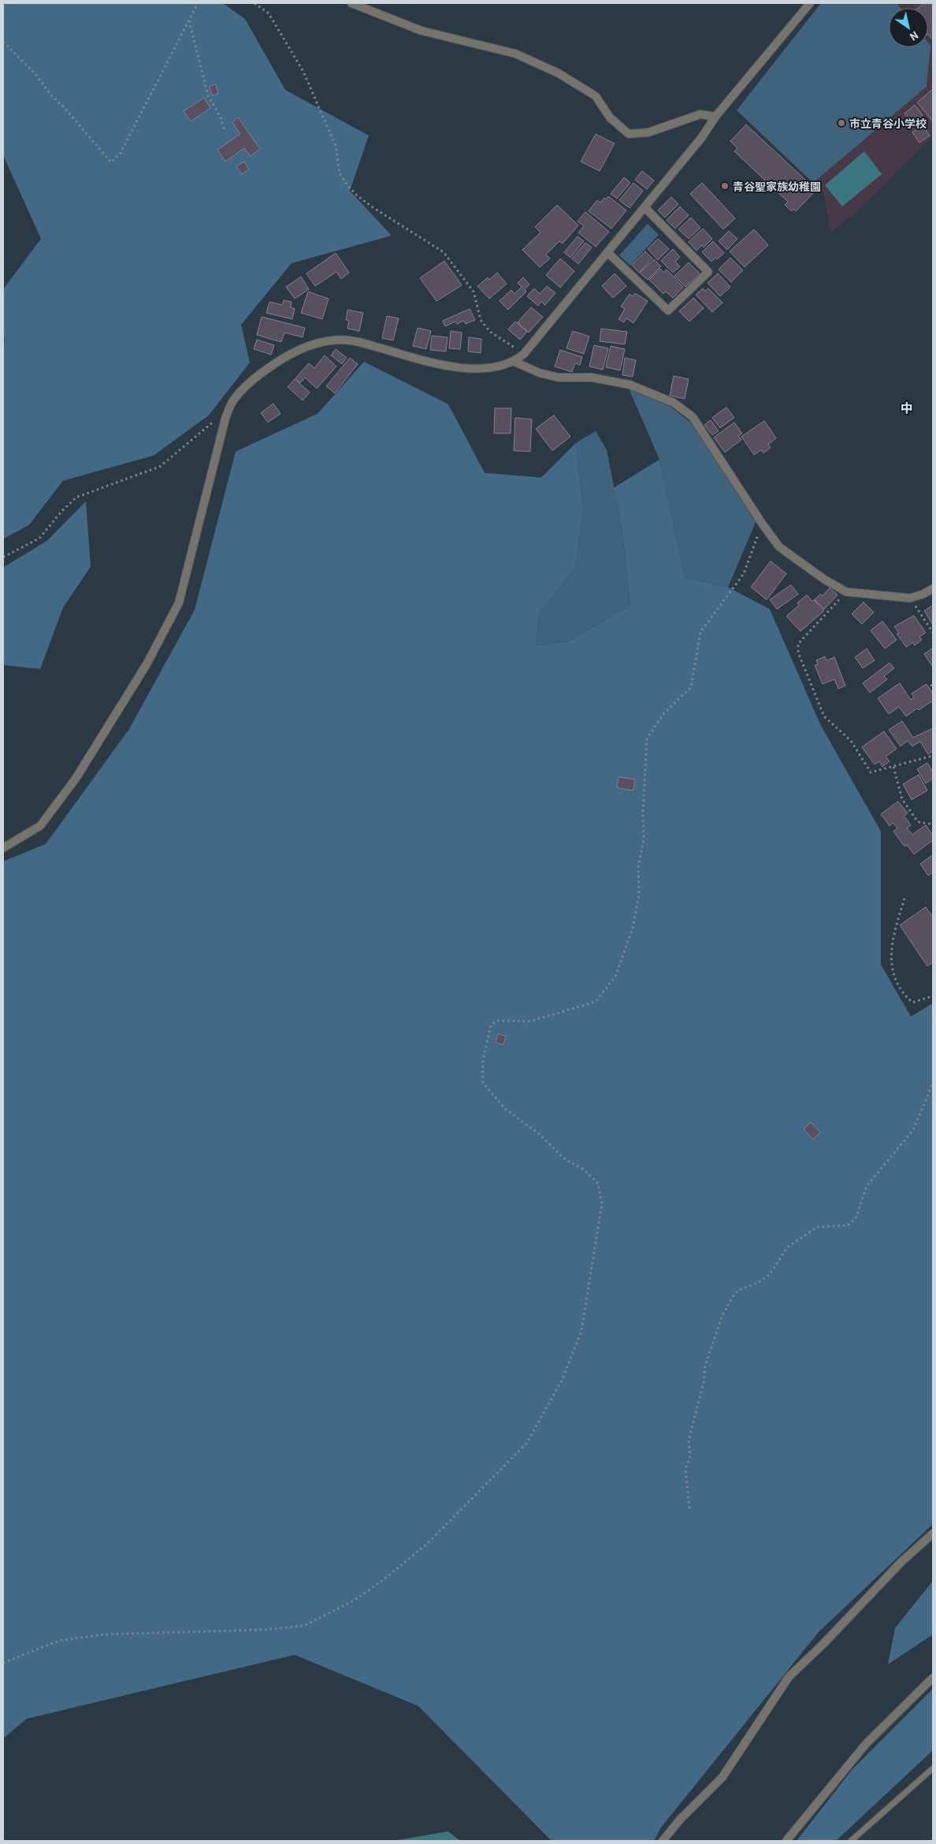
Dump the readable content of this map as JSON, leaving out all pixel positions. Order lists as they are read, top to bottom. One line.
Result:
{"districts":["中"],"places":["市立青谷小学校","青谷聖家族幼稚園"],"north":"bottom right"}
